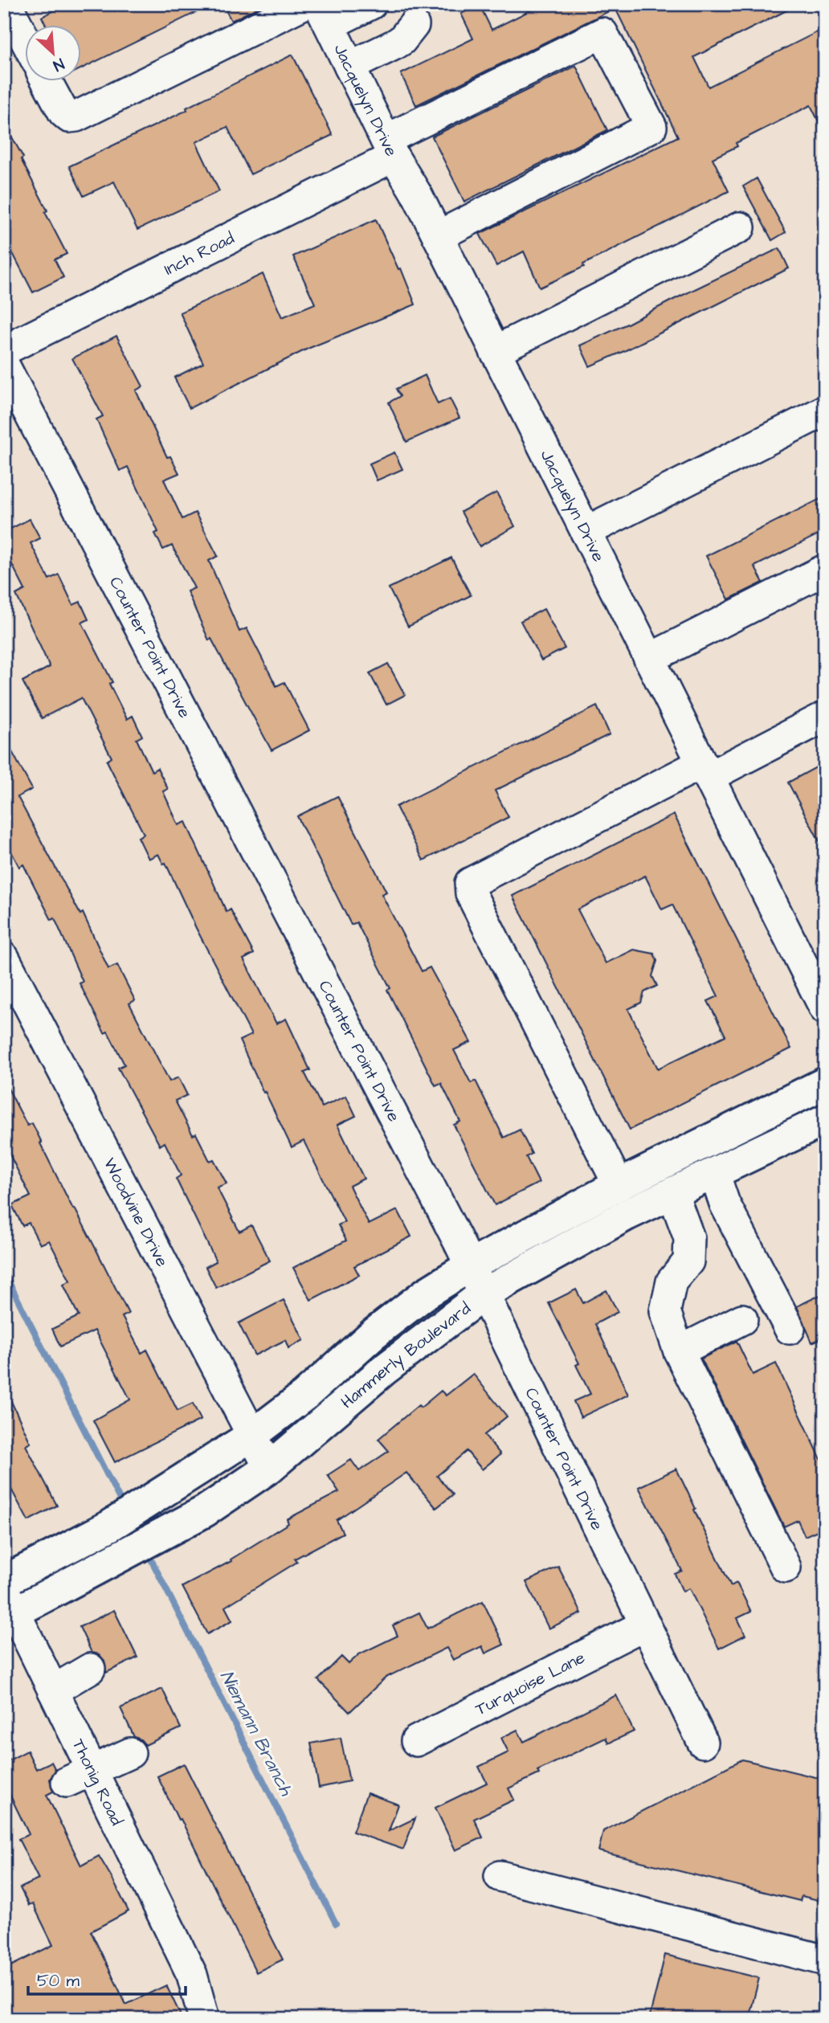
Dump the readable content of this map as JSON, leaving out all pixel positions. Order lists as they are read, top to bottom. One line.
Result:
{"streets":{"main road":["Hammerly Boulevard"],"street":["Jacquelyn Drive","Inch Road","Counter Point Drive","Woodvine Drive","Turquoise Lane","Thonig Road"]},"crossings":[["Jacquelyn Drive","Inch Road"],["Counter Point Drive","Hammerly Boulevard"],["Counter Point Drive","Turquoise Lane"],["Woodvine Drive","Hammerly Boulevard"],["Hammerly Boulevard","Thonig Road"]],"water":["Niemann Branch"],"scale_bar":"50 m","north":"bottom right"}
